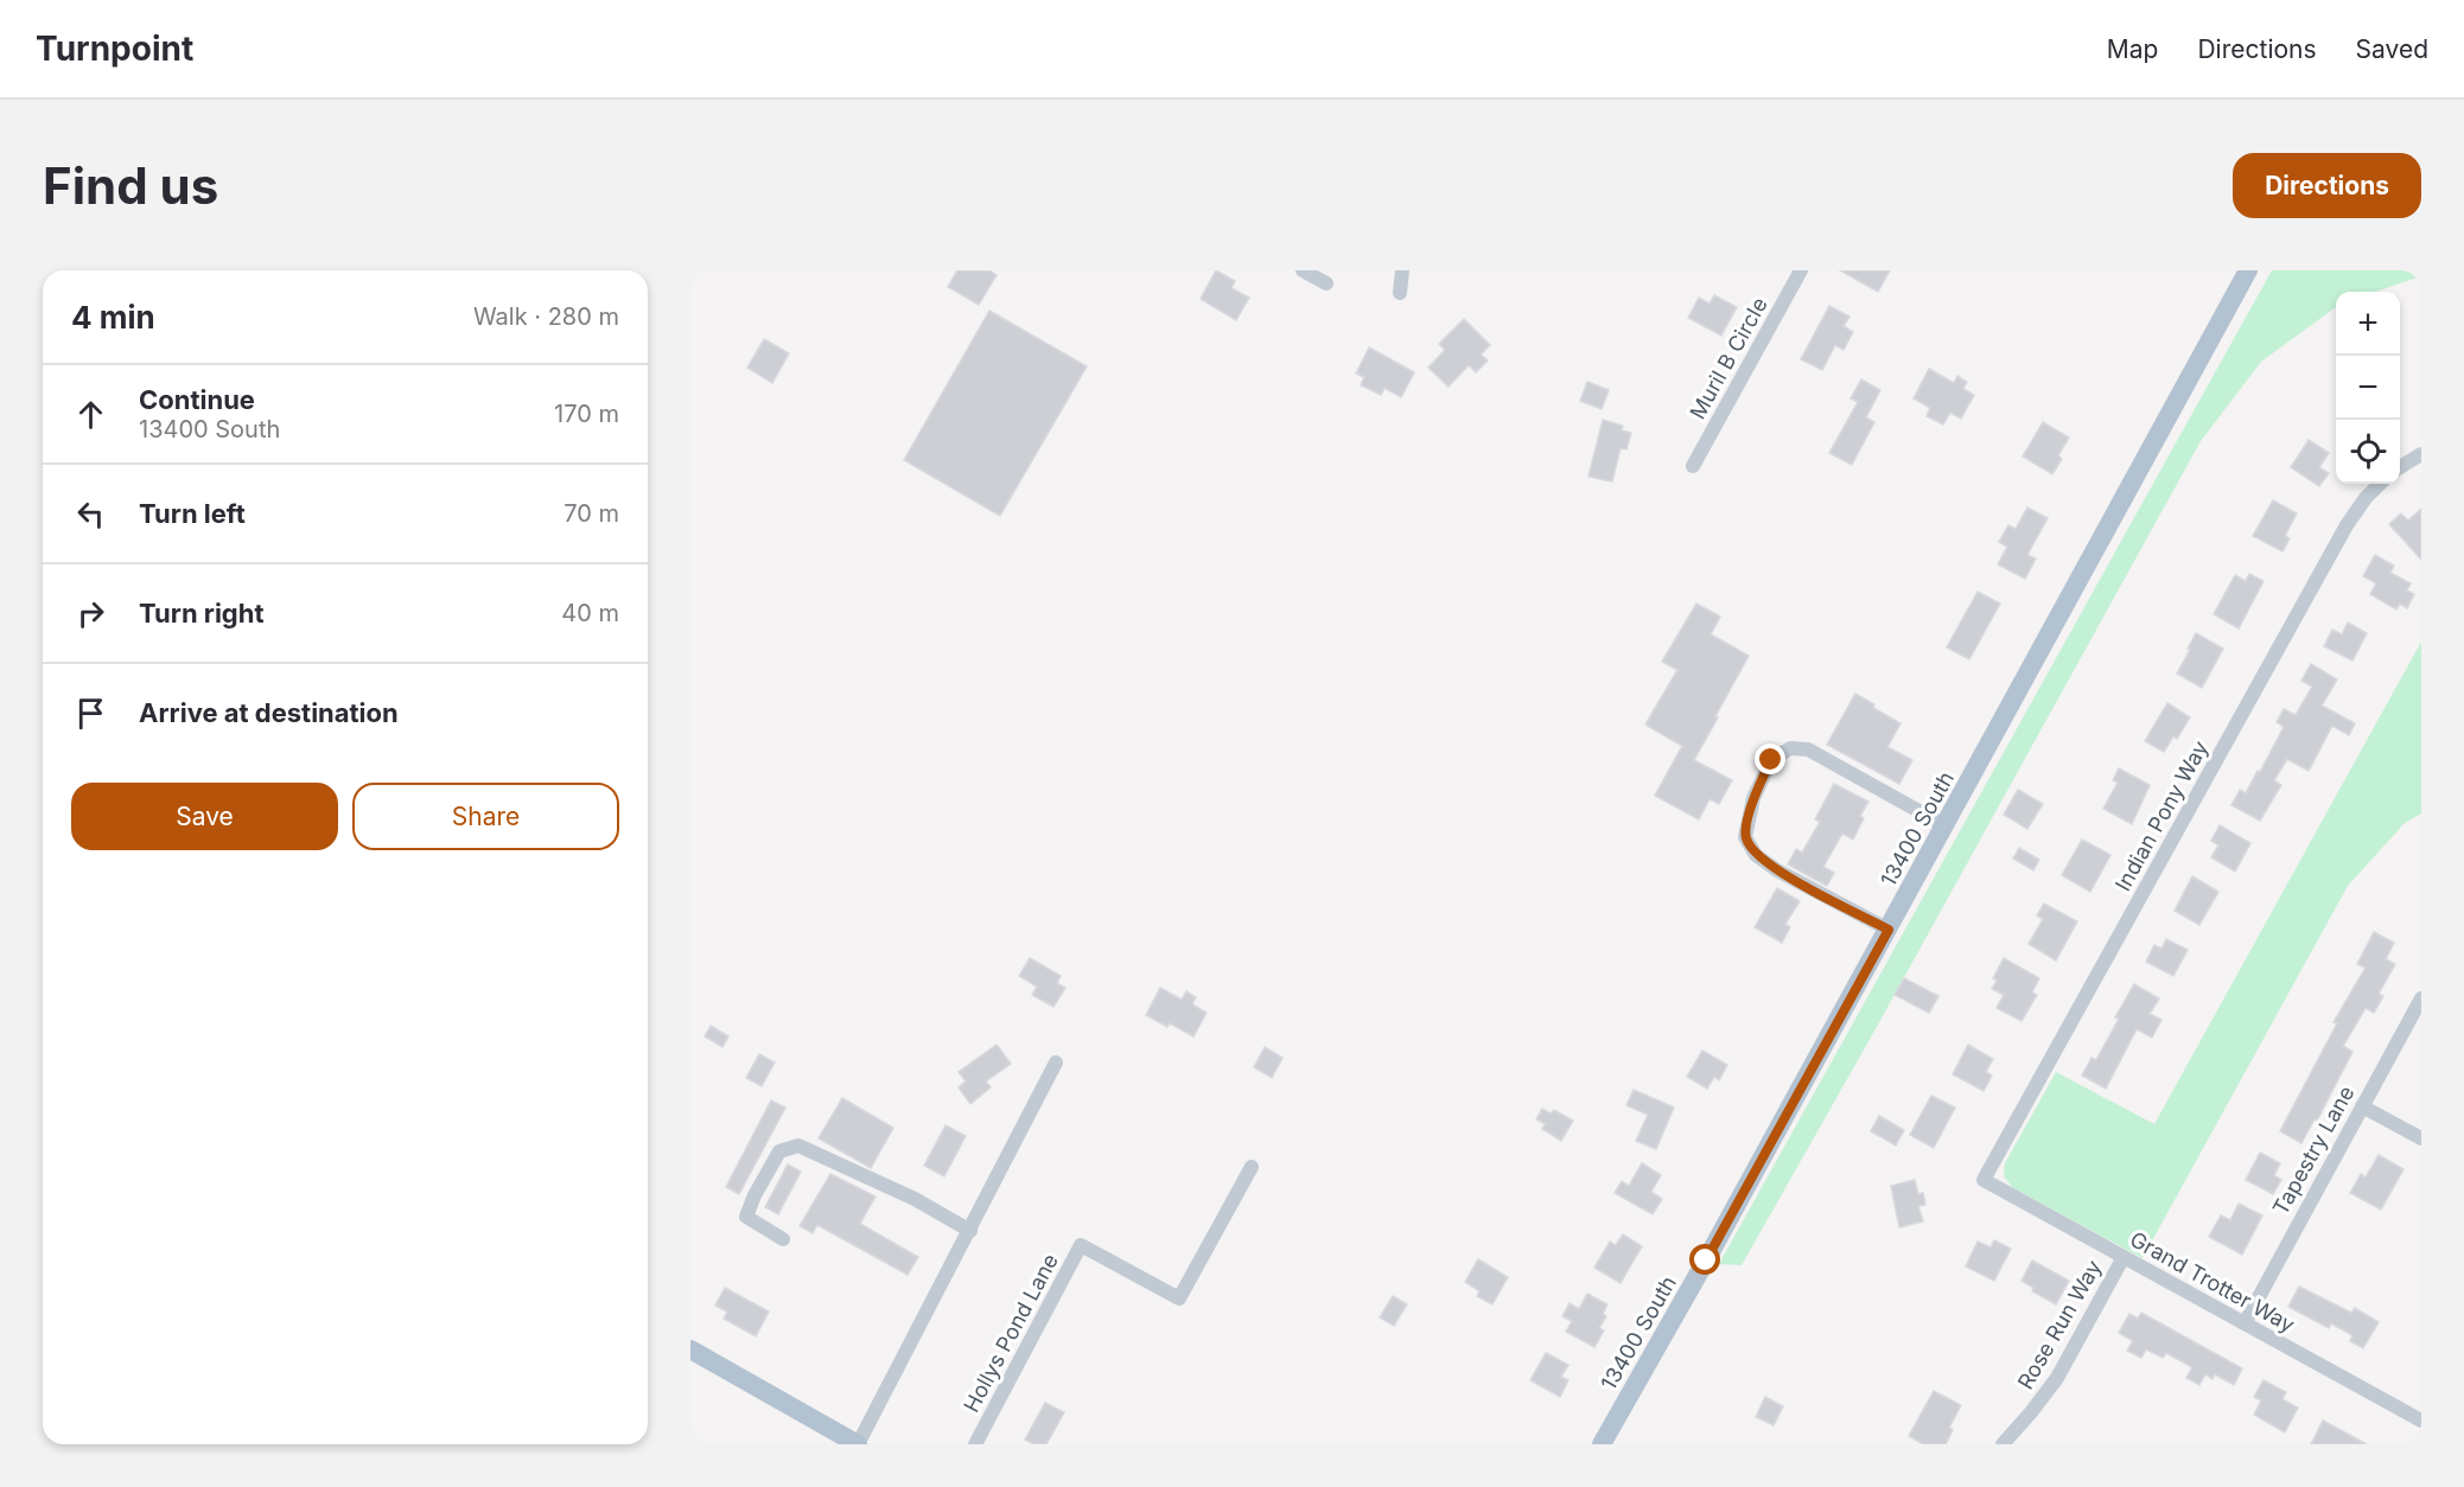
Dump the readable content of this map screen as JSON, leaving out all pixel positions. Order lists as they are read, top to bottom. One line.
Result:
{"streets":{"main road":["13400 South"],"street":["Muril B Circle","Indian Pony Way","Tapestry Lane","Grand Trotter Way","Rose Run Way","Hollys Pond Lane"]},"crossings":[["Indian Pony Way","Grand Trotter Way"],["Tapestry Lane","Grand Trotter Way"],["Grand Trotter Way","Rose Run Way"]],"page":{"header":"Turnpoint","nav":["Map","Directions","Saved"],"buttons":["Directions",["Save","Share"]],"title":"Find us","heading":["4 min","Walk · 280 m"],"map_buttons":["+","−"],"list":[["Continue","13400 South","170 m"],["Turn left","70 m"],["Turn right","40 m"],"Arrive at destination"]}}
